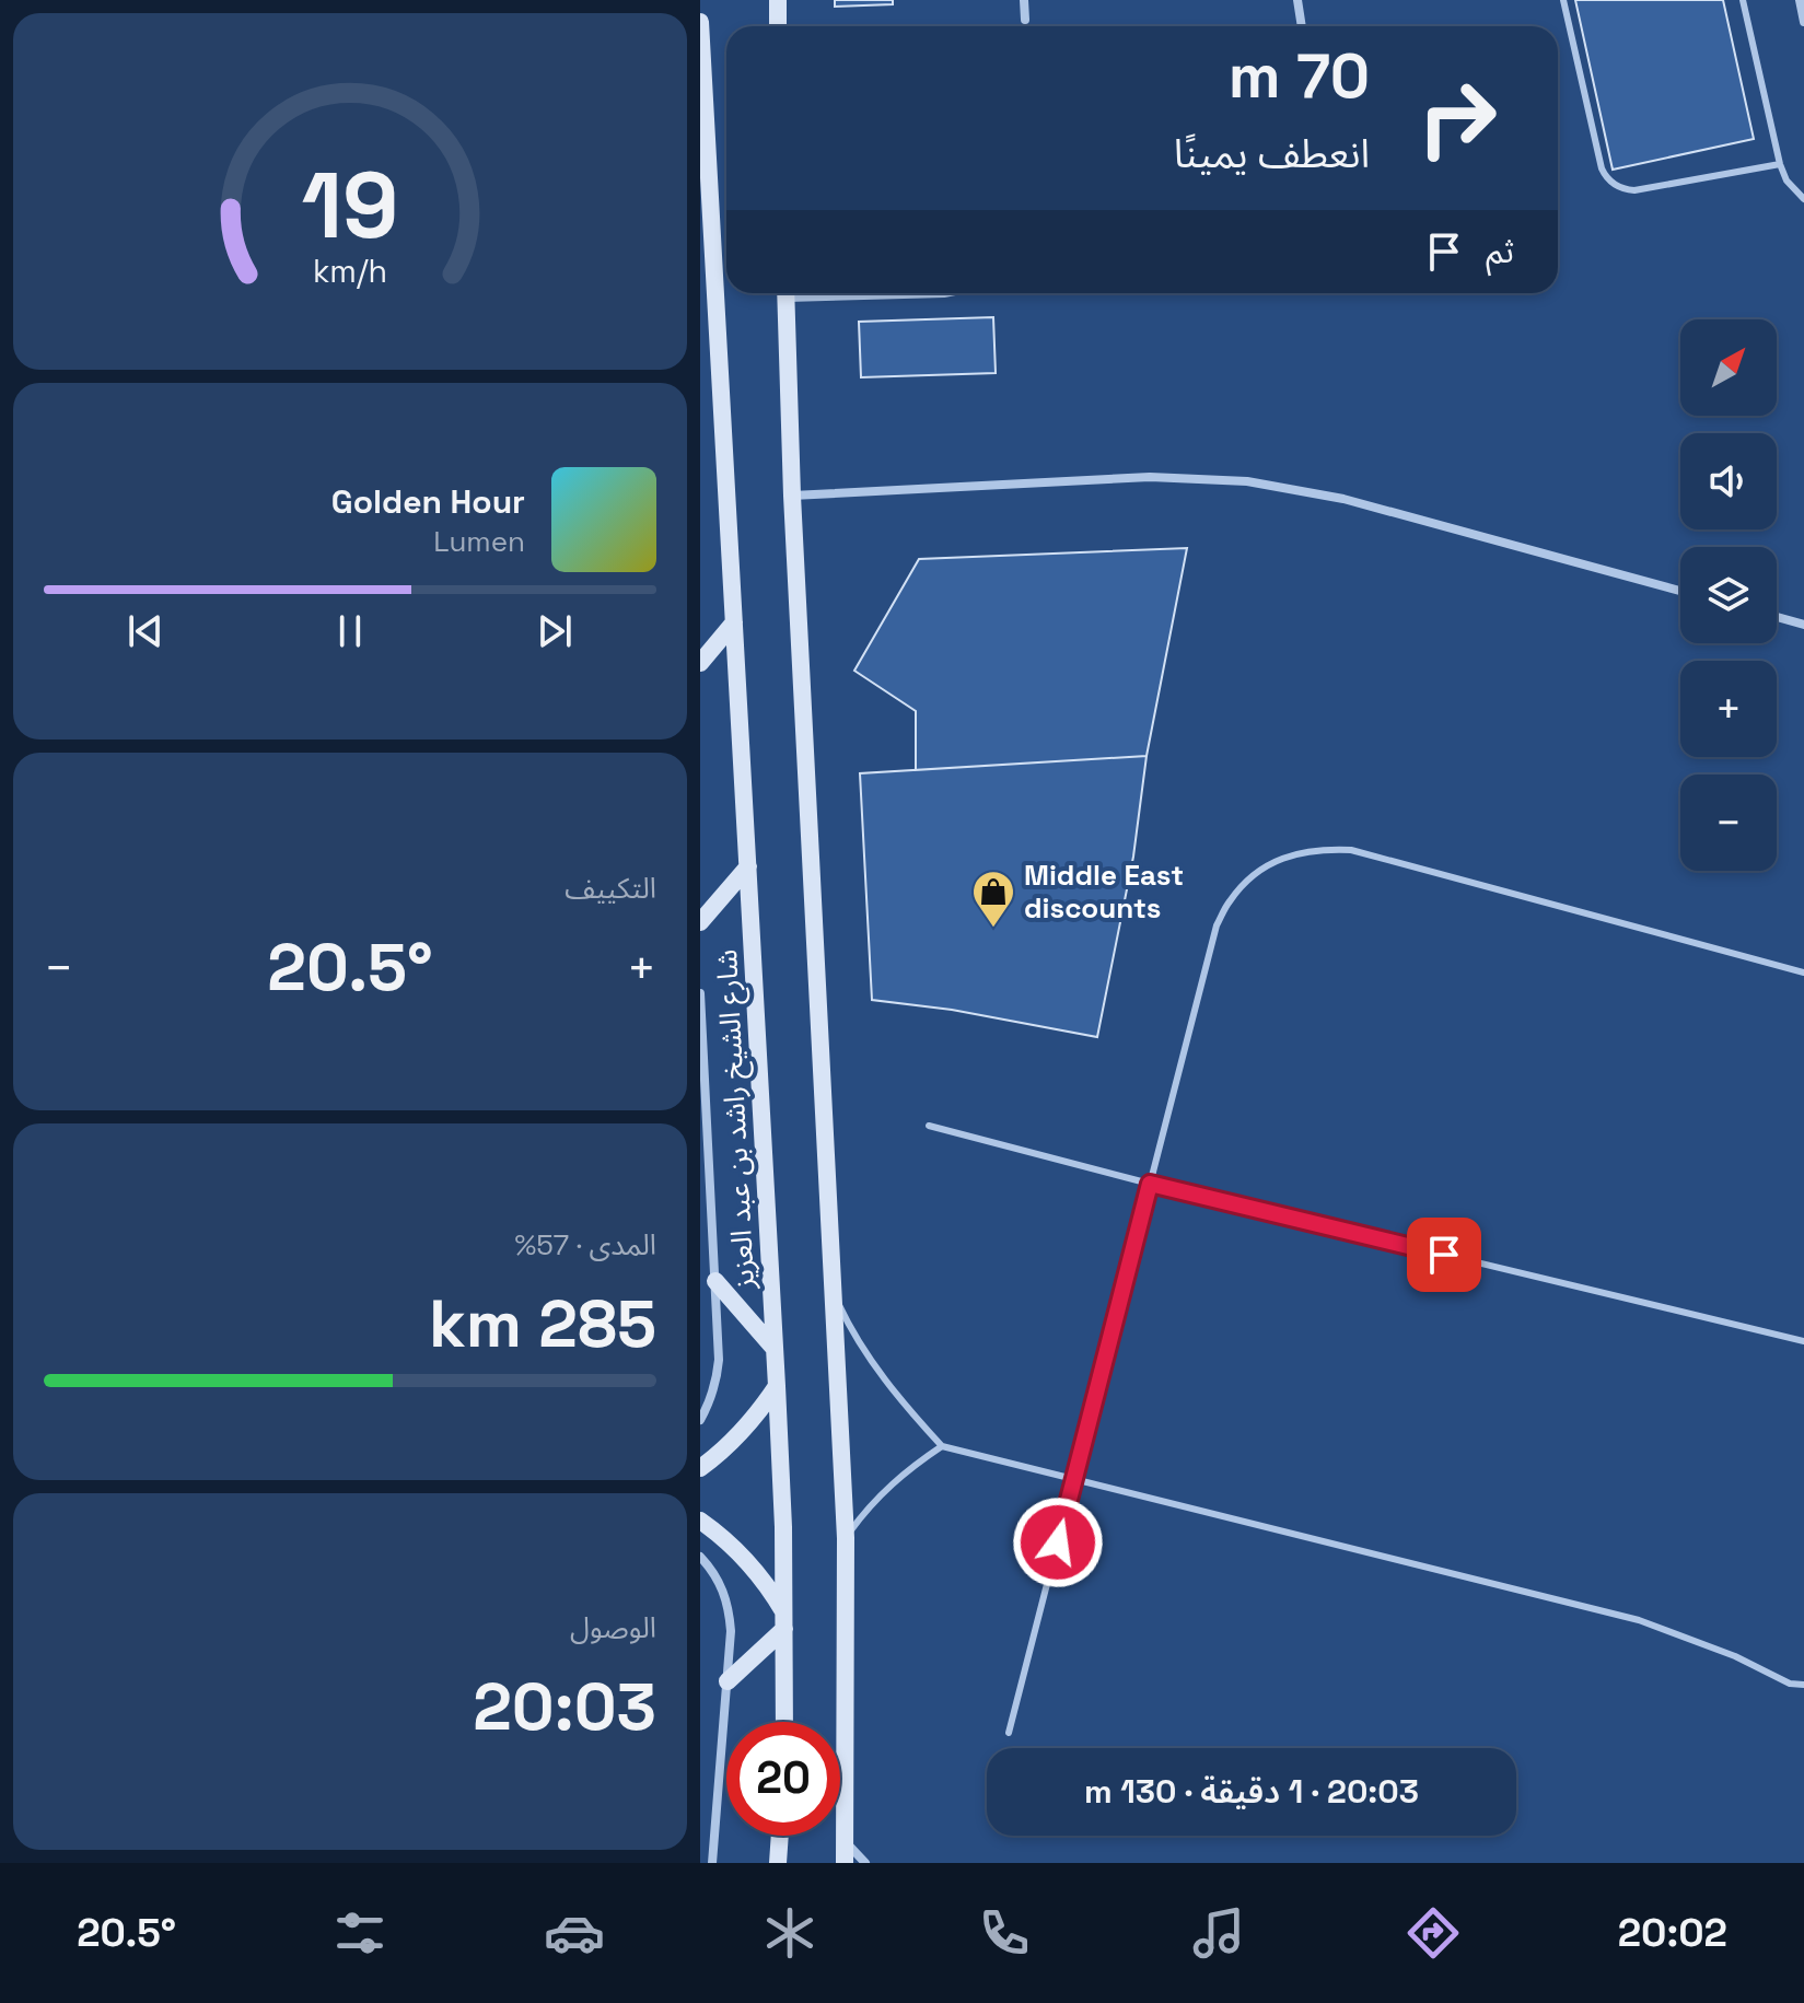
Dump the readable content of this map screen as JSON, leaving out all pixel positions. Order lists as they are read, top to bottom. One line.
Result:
{"streets":{"main road":["شارع الشيخ راشد بن عبد العزيز"]},"places":{"shop":["Middle East discounts"]},"north":"top right","page":{"turn":["70 m","انعطف يمينًا"],"then":"ثم","map_buttons":["+","−"],"song":["Golden Hour","Lumen"],"tile":["التكييف",["المدى · 57%","285 km"],["الوصول","20:03"]],"heat":["−","20.5°","+"],"limit":"20","trip":"20:03 · 1 دقيقة · 130 m","tabs":["20:02","20.5°"],"gauge":["19","km/h"]}}
